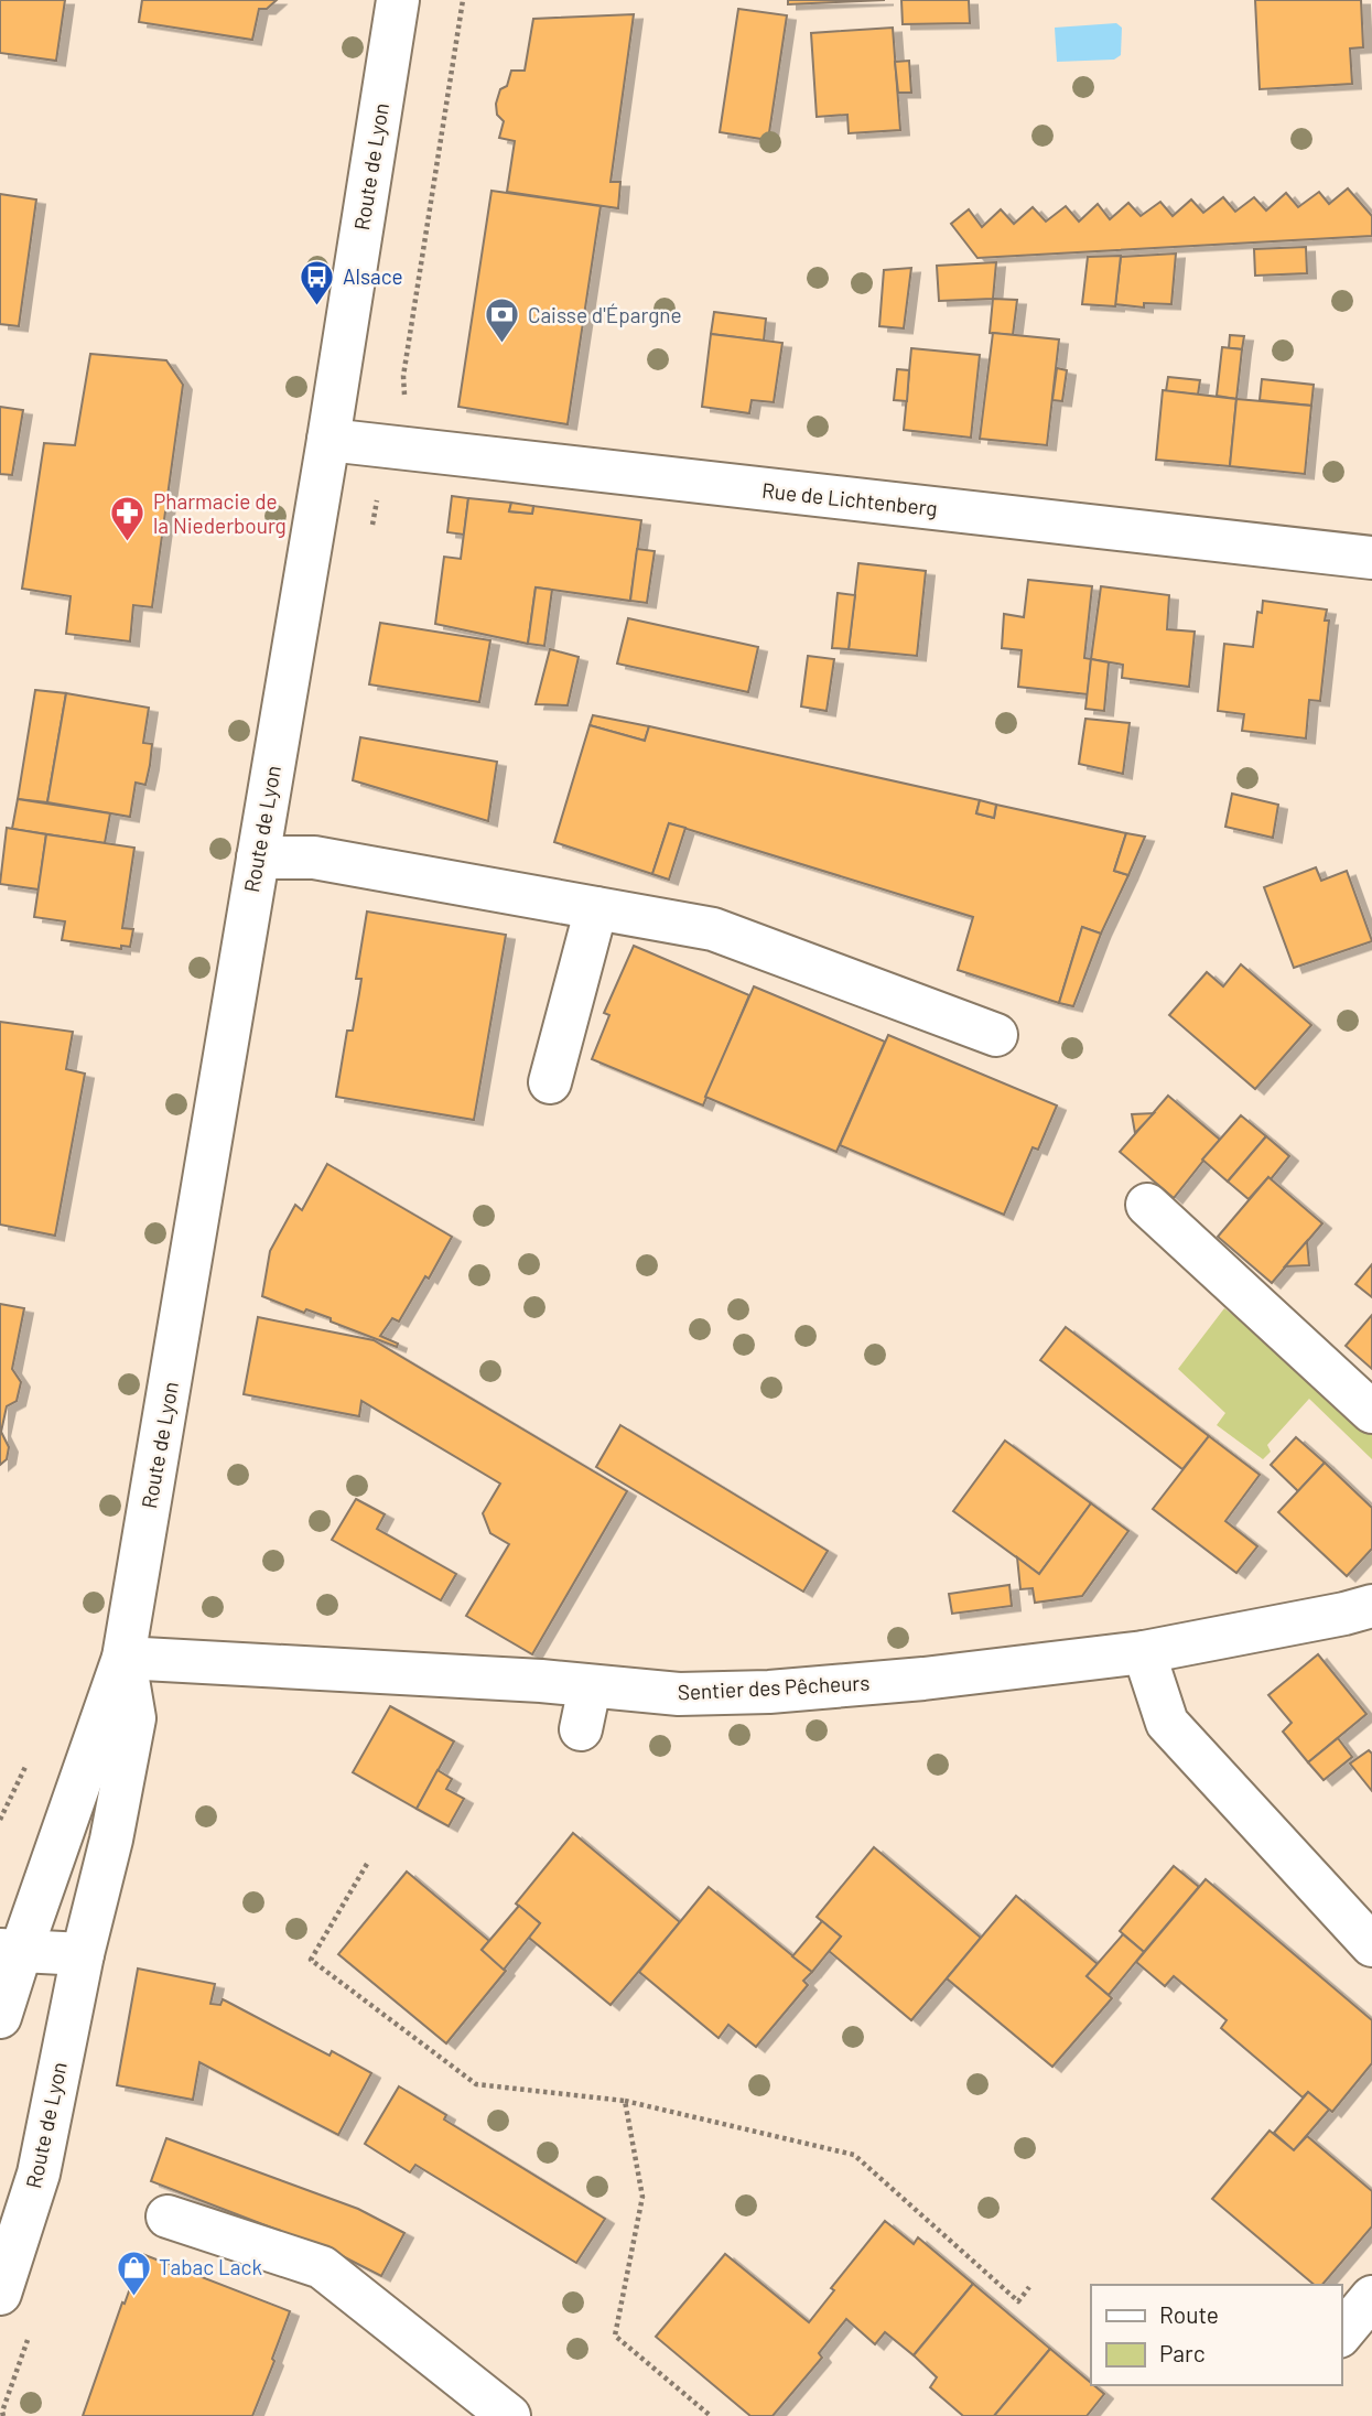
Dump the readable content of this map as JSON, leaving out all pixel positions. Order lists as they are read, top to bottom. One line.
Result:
{"streets":{"main road":["Route de Lyon","Rue de Lichtenberg","Sentier des Pêcheurs"]},"crossings":[["Route de Lyon","Rue de Lichtenberg"],["Route de Lyon","Sentier des Pêcheurs"]],"places":{"bus stop":["Alsace"],"bank":["Caisse d'Épargne"],"pharmacy":["Pharmacie de la Niederbourg"],"shop":["Tabac Lack"]},"legend":["Route","Parc"]}
